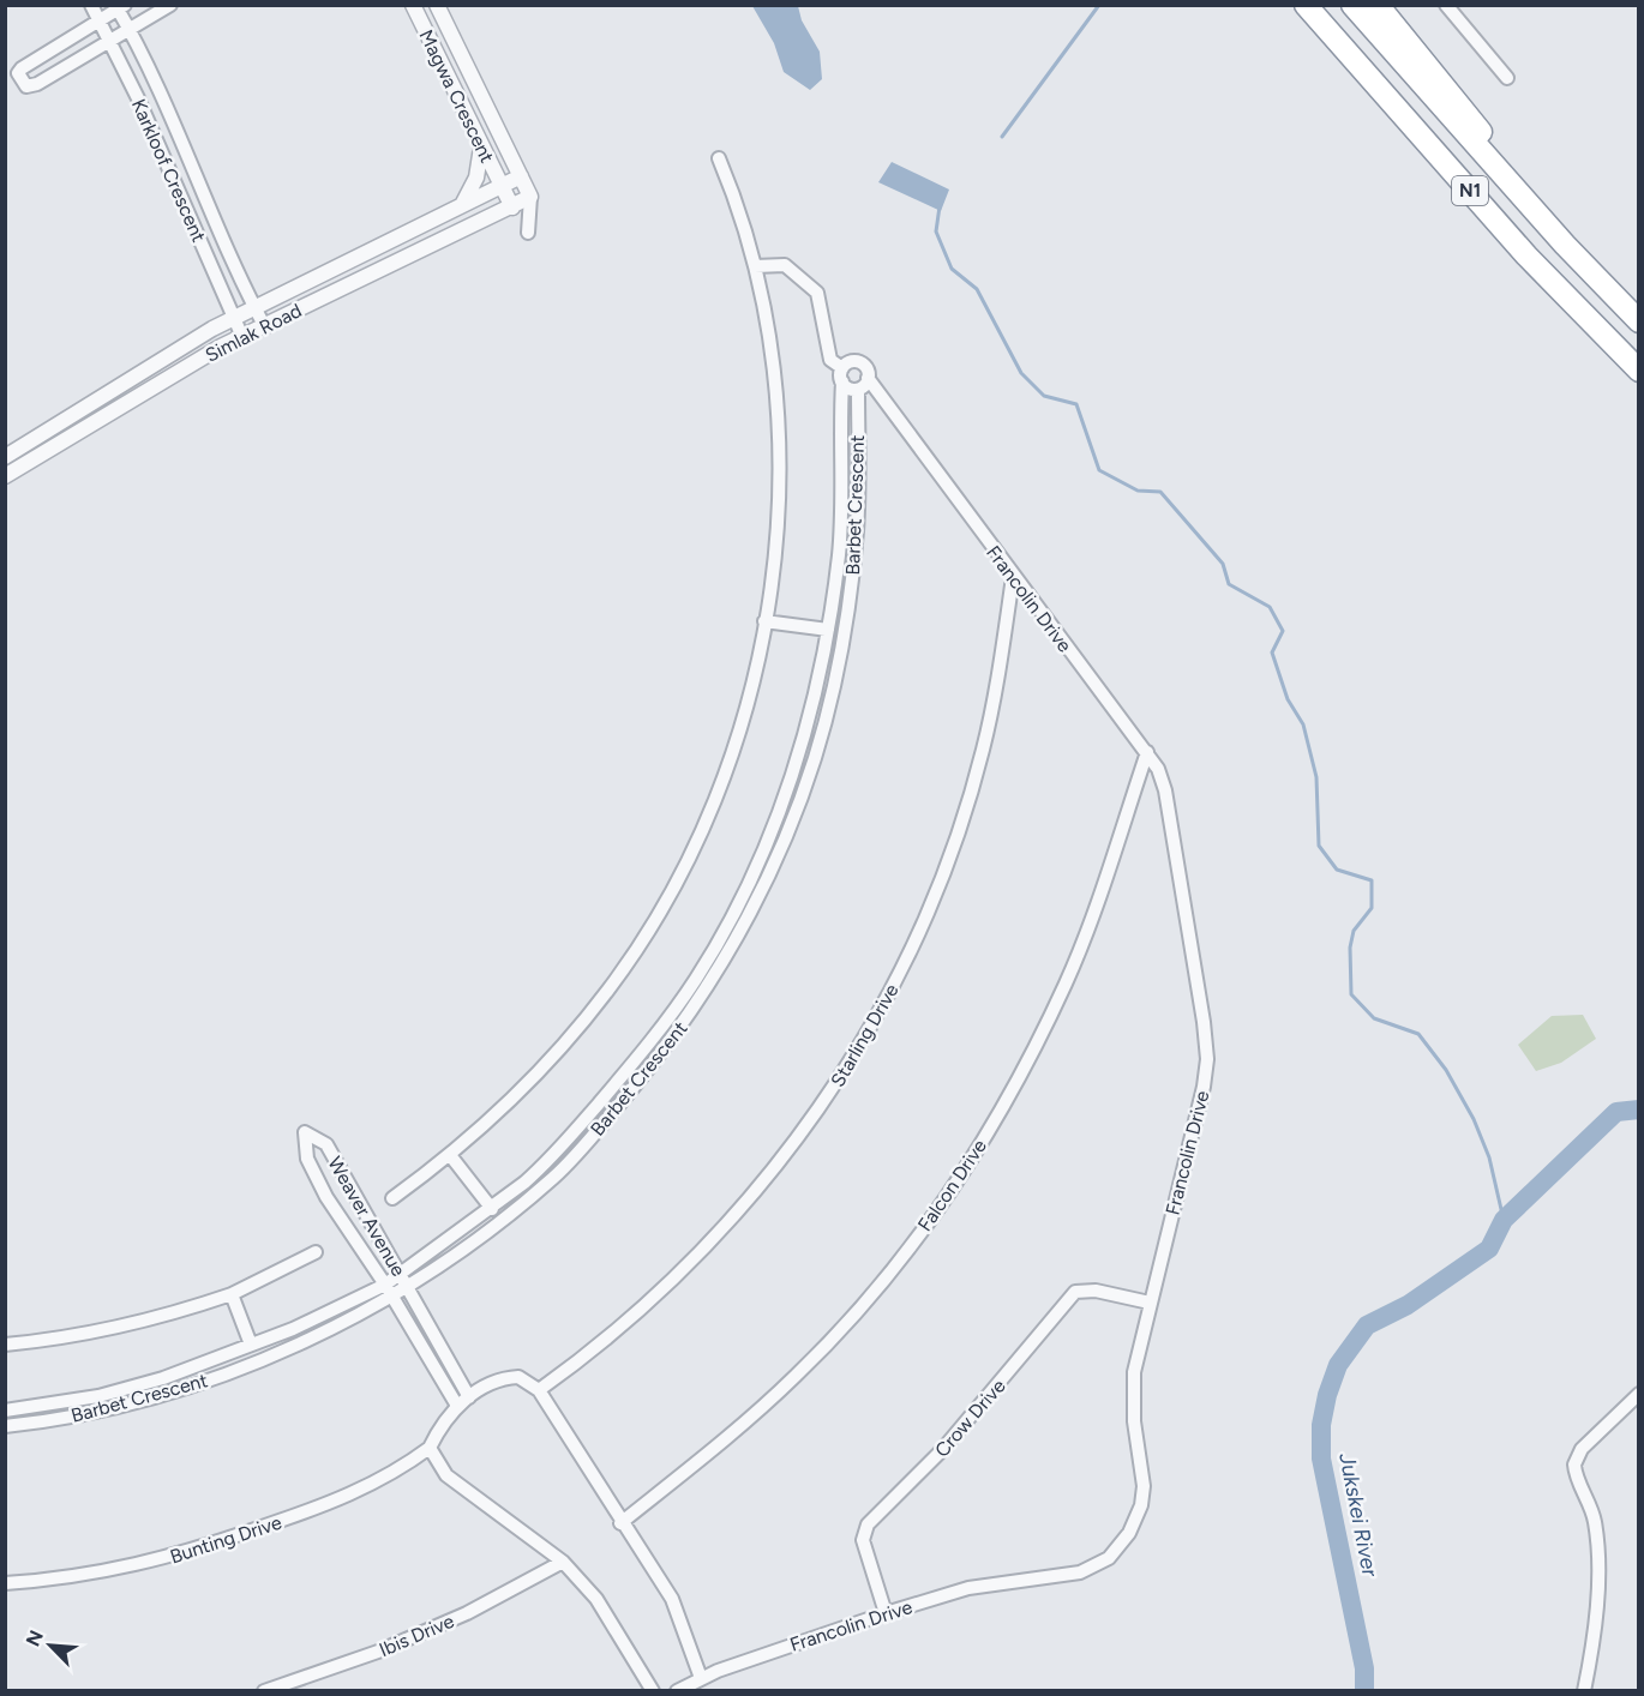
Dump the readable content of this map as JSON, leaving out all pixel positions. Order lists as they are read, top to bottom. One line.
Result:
{"streets":{"highway":["N1"],"street":["Magwa Crescent","Karkloof Crescent","Simlak Road","Barbet Crescent","Francolin Drive","Starling Drive","Falcon Drive","Weaver Avenue","Crow Drive","Bunting Drive","Ibis Drive"]},"crossings":[["Magwa Crescent","Simlak Road"],["Karkloof Crescent","Simlak Road"],["Barbet Crescent","Francolin Drive"],["Barbet Crescent","Weaver Avenue"],["Francolin Drive","Starling Drive"],["Francolin Drive","Falcon Drive"],["Francolin Drive","Crow Drive"]],"water":["Jukskei River"],"north":"top left"}
